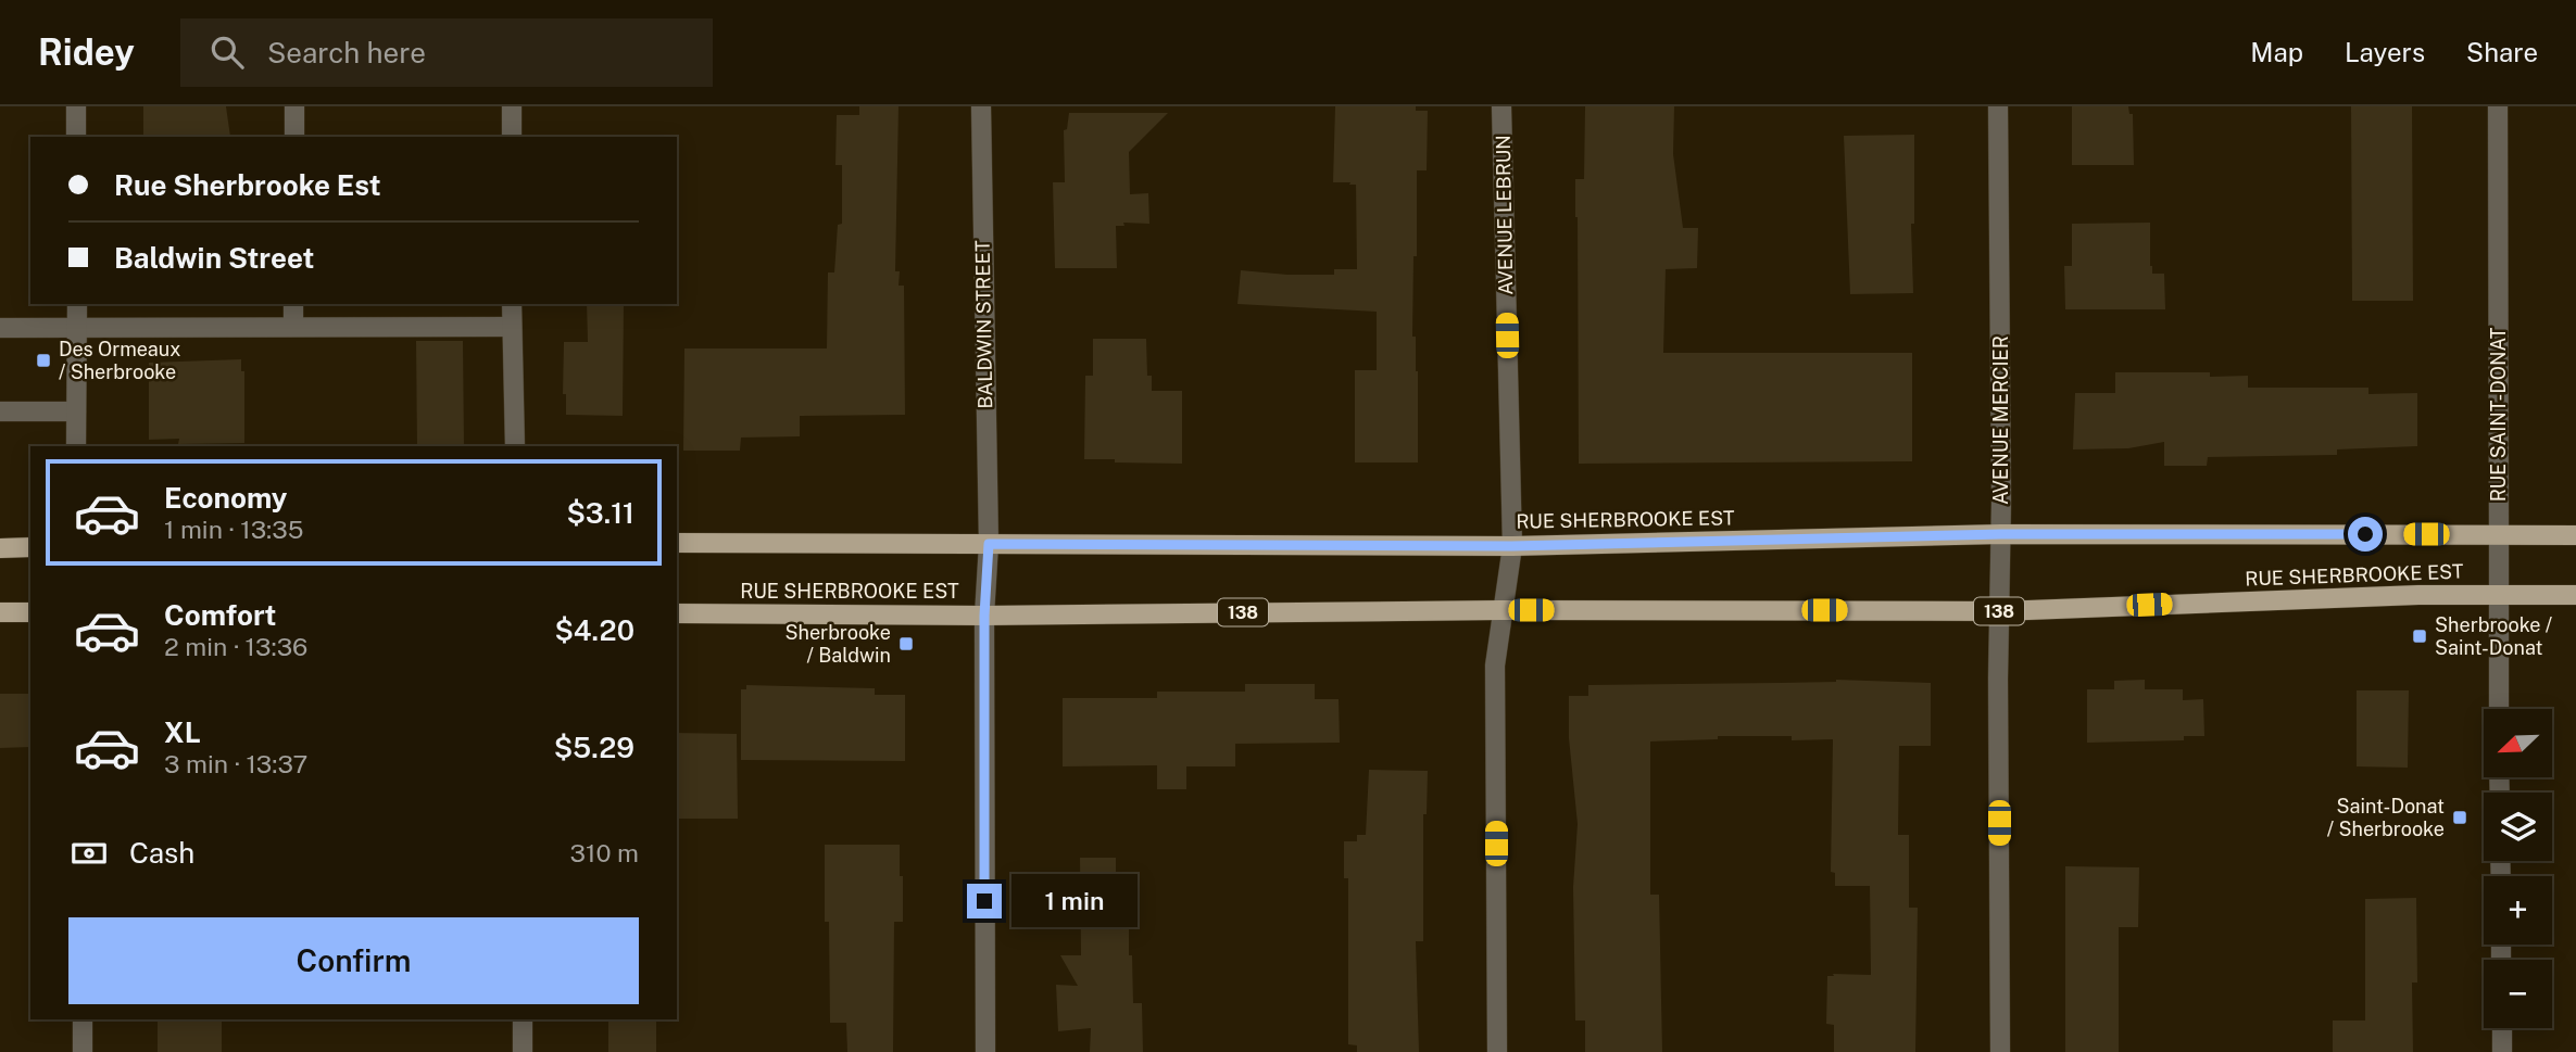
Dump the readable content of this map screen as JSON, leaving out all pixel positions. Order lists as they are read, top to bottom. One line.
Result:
{"streets":{"main road":["RUE SHERBROOKE EST","138"],"street":["AVENUE LEBRUN","BALDWIN STREET","RUE SAINT-DONAT","AVENUE MERCIER"]},"crossings":[["AVENUE LEBRUN","RUE SHERBROOKE EST"],["BALDWIN STREET","RUE SHERBROOKE EST"],["RUE SAINT-DONAT","RUE SHERBROOKE EST"],["AVENUE MERCIER","RUE SHERBROOKE EST"]],"places":{"transit":["Des Ormeaux / Sherbrooke","Sherbrooke / Saint-Donat","Sherbrooke / Baldwin","Saint-Donat / Sherbrooke"]},"north":"bottom left","page":{"header":"Ridey","search":"Search here","nav":["Map","Layers","Share"],"banner":["Rue Sherbrooke Est","Baldwin Street"],"list":[{"name":"Economy","note":"1 min · 13:35","value":"$3.11"},{"name":"Comfort","note":"2 min · 13:36","value":"$4.20"},{"name":"XL","note":"3 min · 13:37","value":"$5.29"}],"map_buttons":["+","−"],"pay":["Cash","310 m"],"bubble":"1 min","buttons":"Confirm"}}
